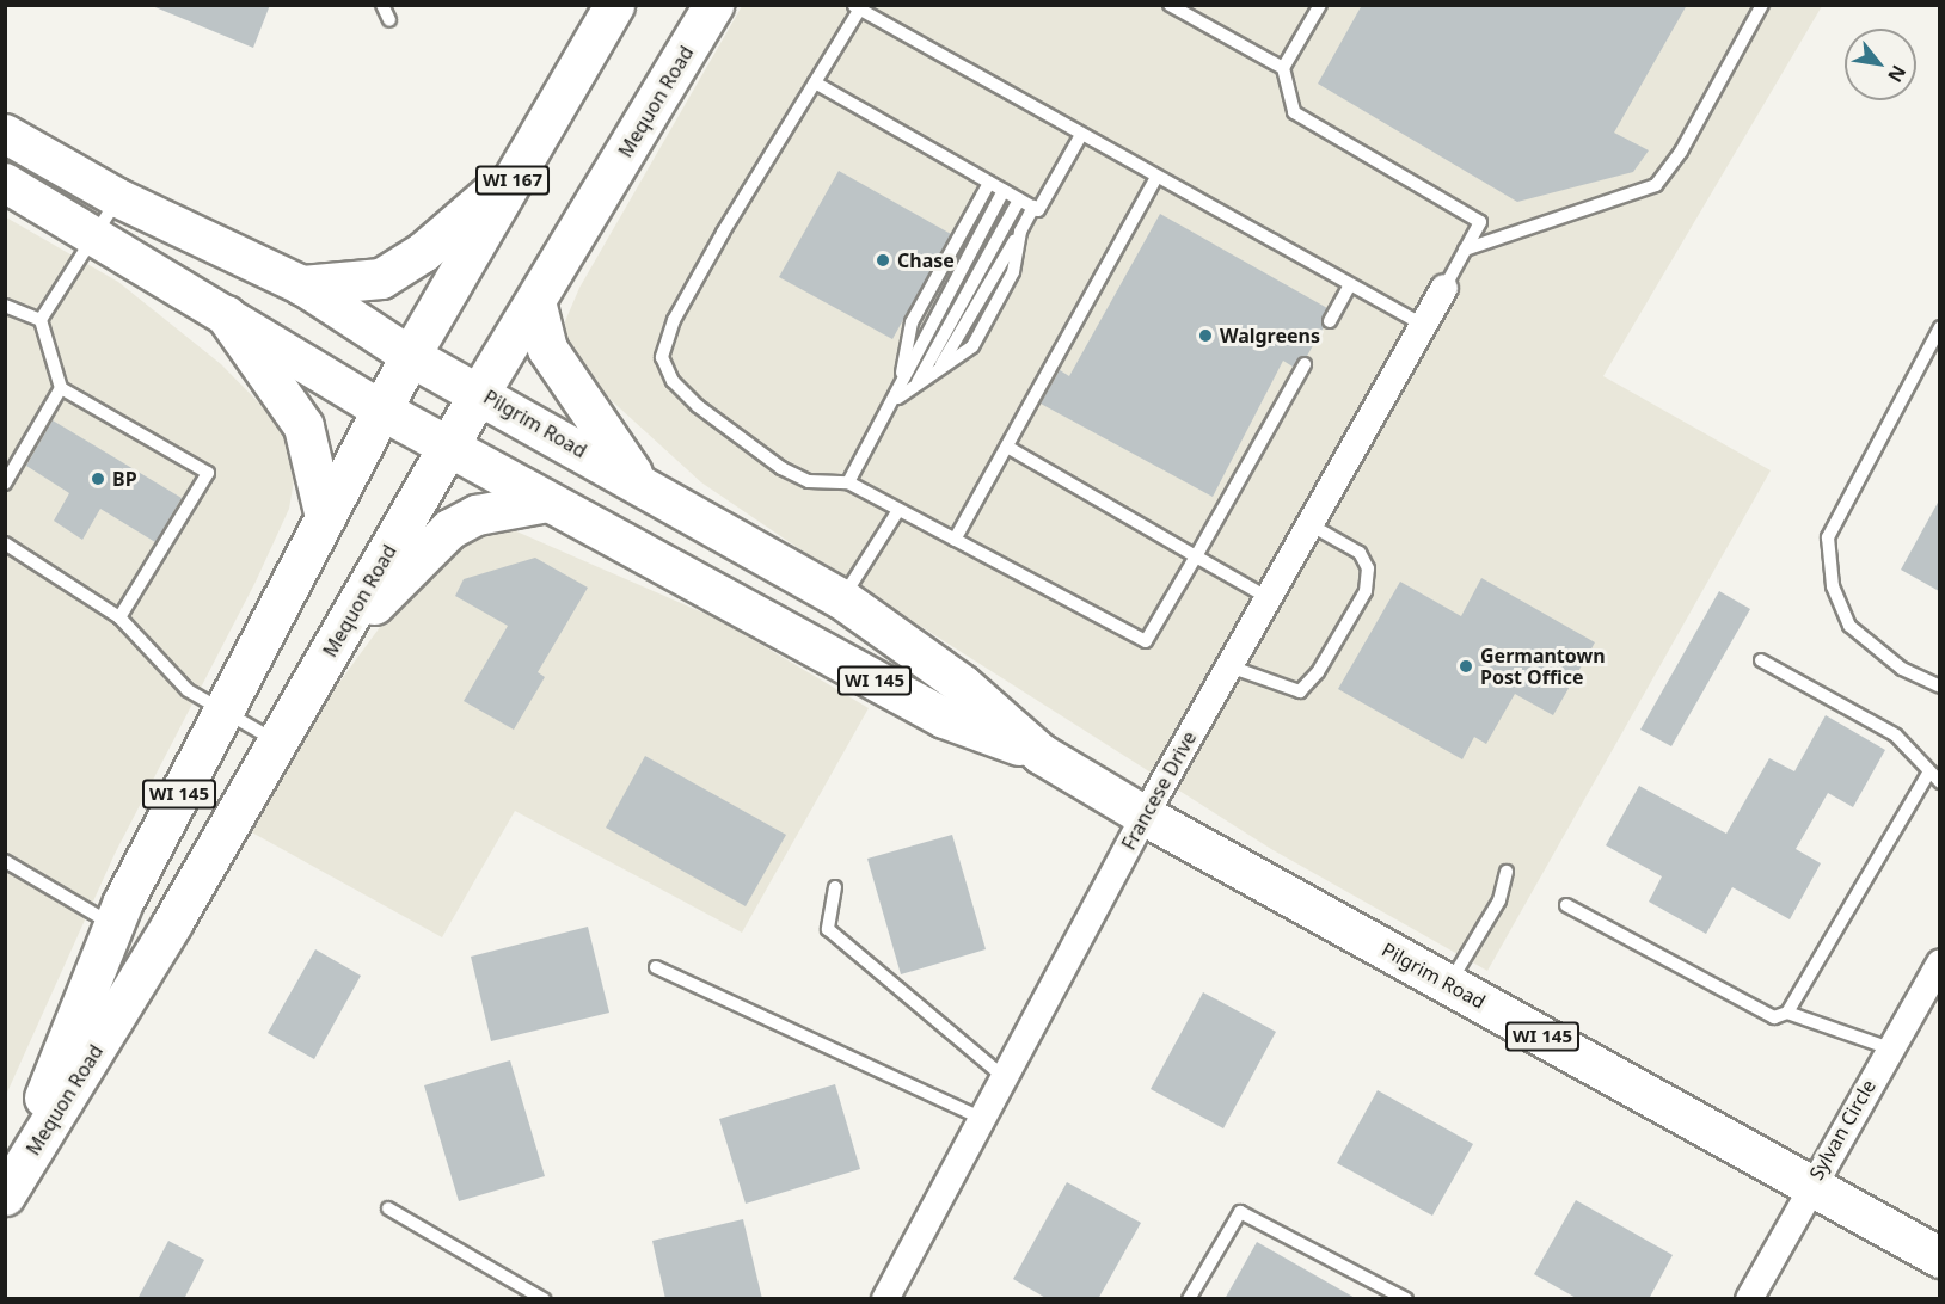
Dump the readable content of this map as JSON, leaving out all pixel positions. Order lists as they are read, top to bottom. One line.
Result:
{"streets":{"main road":["Mequon Road","WI 167","Pilgrim Road","WI 145"],"street":["Francese Drive","Sylvan Circle"]},"crossings":[["Mequon Road","Pilgrim Road"],["Mequon Road","WI 145"],["Pilgrim Road","WI 145"],["Pilgrim Road","Francese Drive"],["Pilgrim Road","Sylvan Circle"]],"places":["Chase","Walgreens","BP","Germantown Post Office"],"north":"bottom right"}
